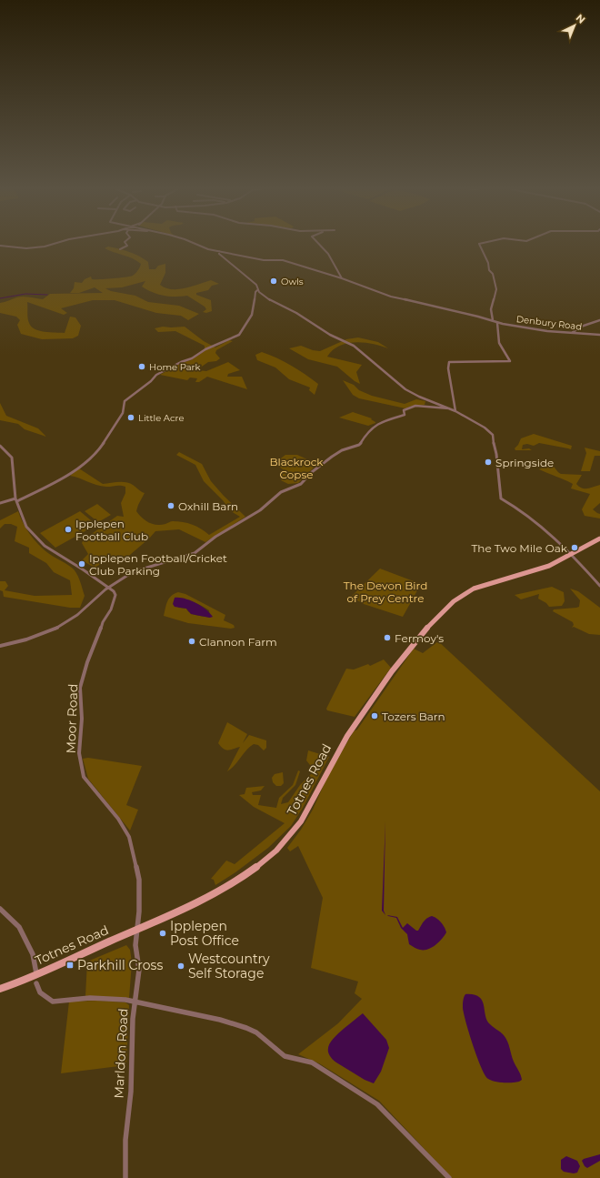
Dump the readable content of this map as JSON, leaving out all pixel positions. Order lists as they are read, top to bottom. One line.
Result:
{"streets":{"main road":["Totnes Road"],"street":["Denbury Road","Moor Road","Marldon Road"]},"crossings":[["Moor Road","Totnes Road"],["Moor Road","Marldon Road"],["Totnes Road","Marldon Road"]],"parks":["Blackrock Copse","The Devon Bird of Prey Centre"],"places":{"other":["Owls","Home Park","Little Acre","Springside","Oxhill Barn","Ipplepen Football Club","The Two Mile Oak","Ipplepen Football/Cricket Club Parking","Fermoy's","Clannon Farm","Tozers Barn","Ipplepen Post Office","Westcountry Self Storage"],"transit":["Parkhill Cross"]},"north":"top right"}
